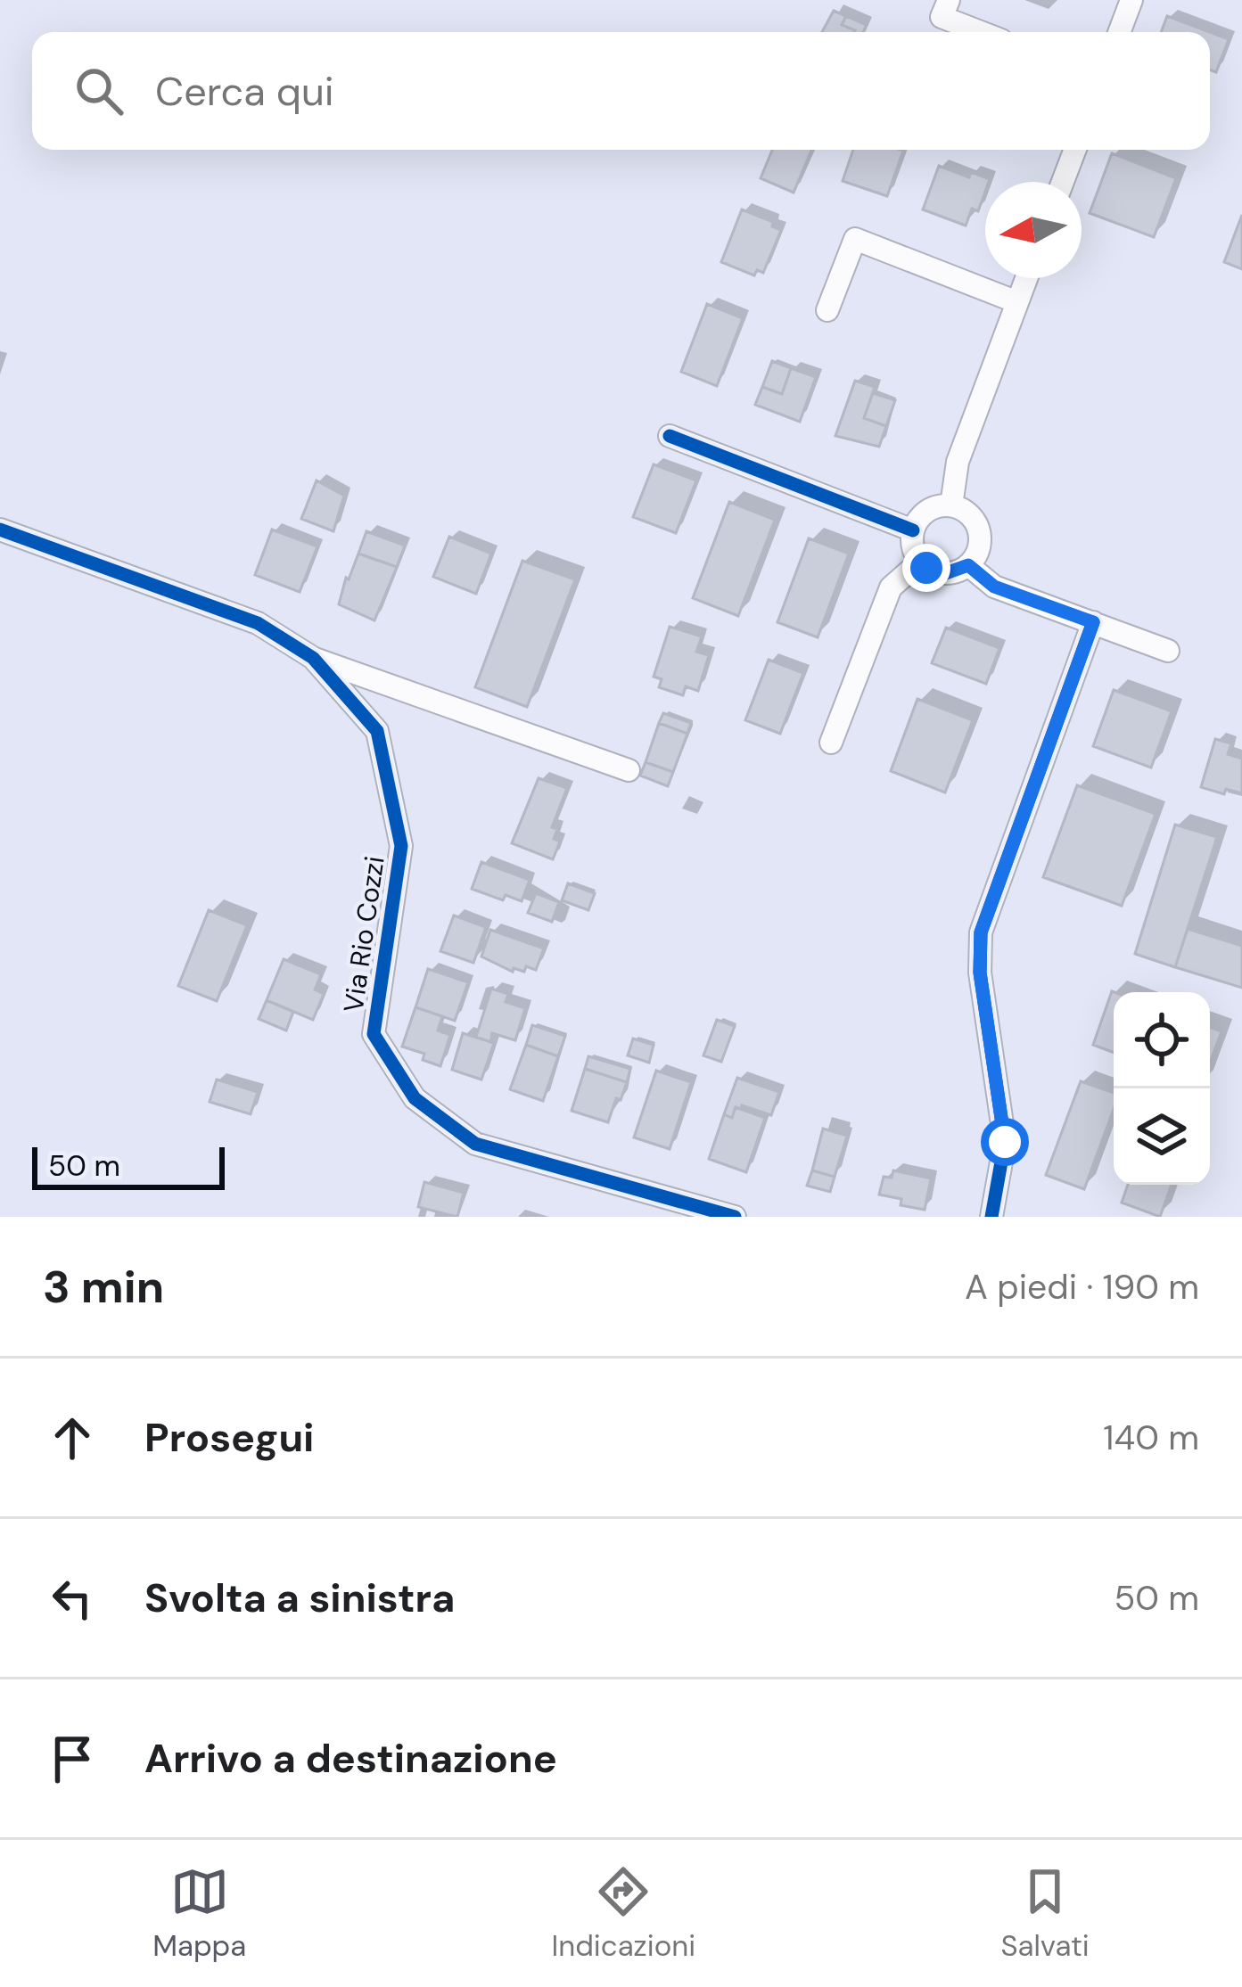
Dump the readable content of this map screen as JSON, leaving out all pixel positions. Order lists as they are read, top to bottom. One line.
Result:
{"streets":{"street":["Via Rio Cozzi"]},"scale_bar":"50 m","north":"left","page":{"search":"Cerca qui","scale":"50 m","heading":["3 min","A piedi · 190 m"],"list":[["Prosegui","140 m"],["Svolta a sinistra","50 m"],"Arrivo a destinazione"],"nav":["Mappa","Indicazioni","Salvati"]}}
